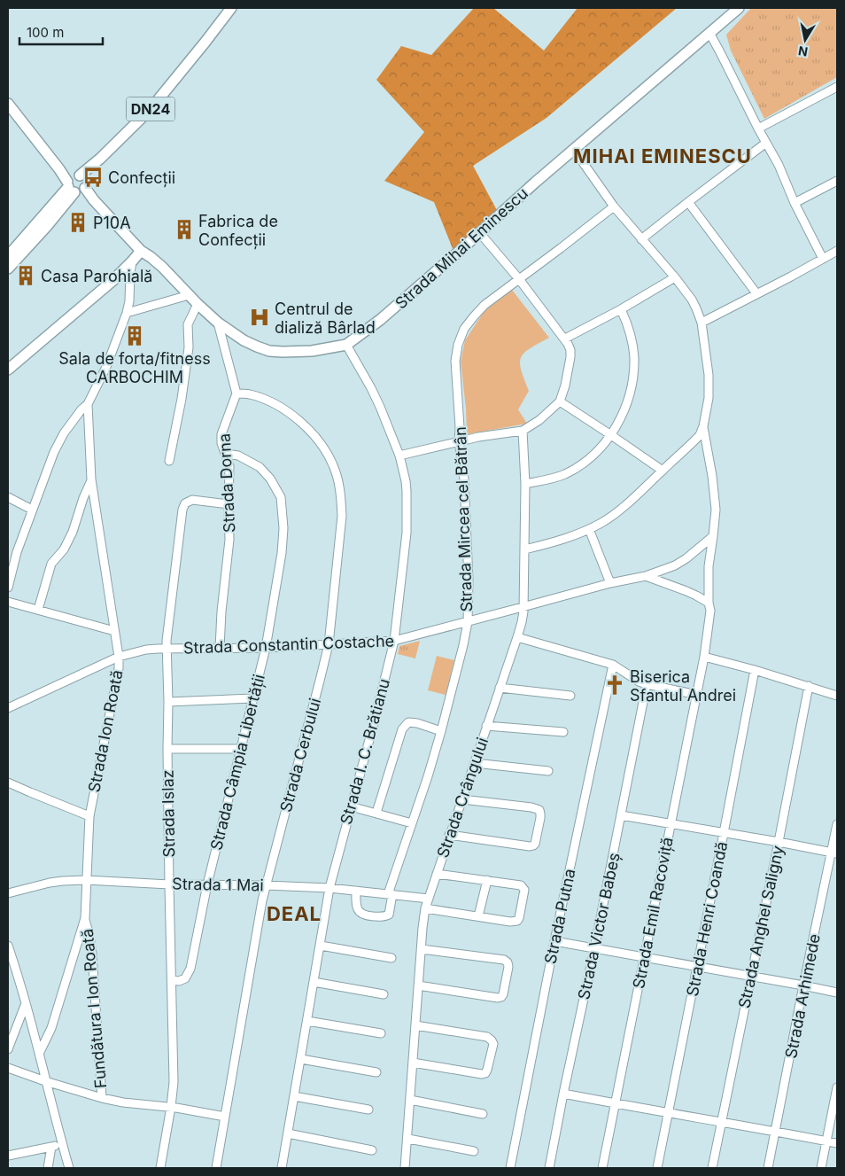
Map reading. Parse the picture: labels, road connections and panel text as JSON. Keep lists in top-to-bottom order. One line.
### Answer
{"streets":{"main road":["DN24","Strada Mihai Eminescu"],"street":["Strada Dorna","Strada Mircea cel Bătrân","Strada Constantin Costache","Strada Ion Roată","Strada I. C. Brătianu","Strada Cerbului","Strada Câmpia Libertății","Strada Crângului","Strada Islaz","Strada 1 Mai","Strada Emil Racoviță","Strada Putna","Strada Henri Coandă","Strada Victor Babeș","Strada Anghel Saligny","Strada Arhimede","Fundătura I Ion Roată"]},"crossings":[["DN24","Strada Mihai Eminescu"],["Strada Mihai Eminescu","Strada I. C. Brătianu"],["Strada Dorna","Strada Constantin Costache"],["Strada Dorna","Strada Cerbului"],["Strada Dorna","Strada Câmpia Libertății"],["Strada Dorna","Strada Islaz"],["Strada Mircea cel Bătrân","Strada Constantin Costache"],["Strada Mircea cel Bătrân","Strada 1 Mai"],["Strada Constantin Costache","Strada Ion Roată"],["Strada Constantin Costache","Strada I. C. Brătianu"],["Strada Constantin Costache","Strada Cerbului"],["Strada Constantin Costache","Strada Câmpia Libertății"],["Strada Constantin Costache","Strada Crângului"],["Strada Constantin Costache","Strada Islaz"],["Strada Ion Roată","Strada 1 Mai"],["Strada Ion Roată","Fundătura I Ion Roată"],["Strada I. C. Brătianu","Strada 1 Mai"],["Strada Cerbului","Strada 1 Mai"],["Strada Câmpia Libertății","Strada Islaz"],["Strada Câmpia Libertății","Strada 1 Mai"],["Strada Crângului","Strada 1 Mai"],["Strada Islaz","Strada 1 Mai"]],"districts":["MIHAI EMINESCU","DEAL"],"places":{"bus stop":["Confecții"],"building":["P10A","Fabrica de Confecții","Casa Parohială","Sala de forta/fitness CARBOCHIM"],"hospital":["Centrul de dializă Bârlad"],"church":["Biserica Sfantul Andrei"]},"scale_bar":"100 m","north":"bottom"}
